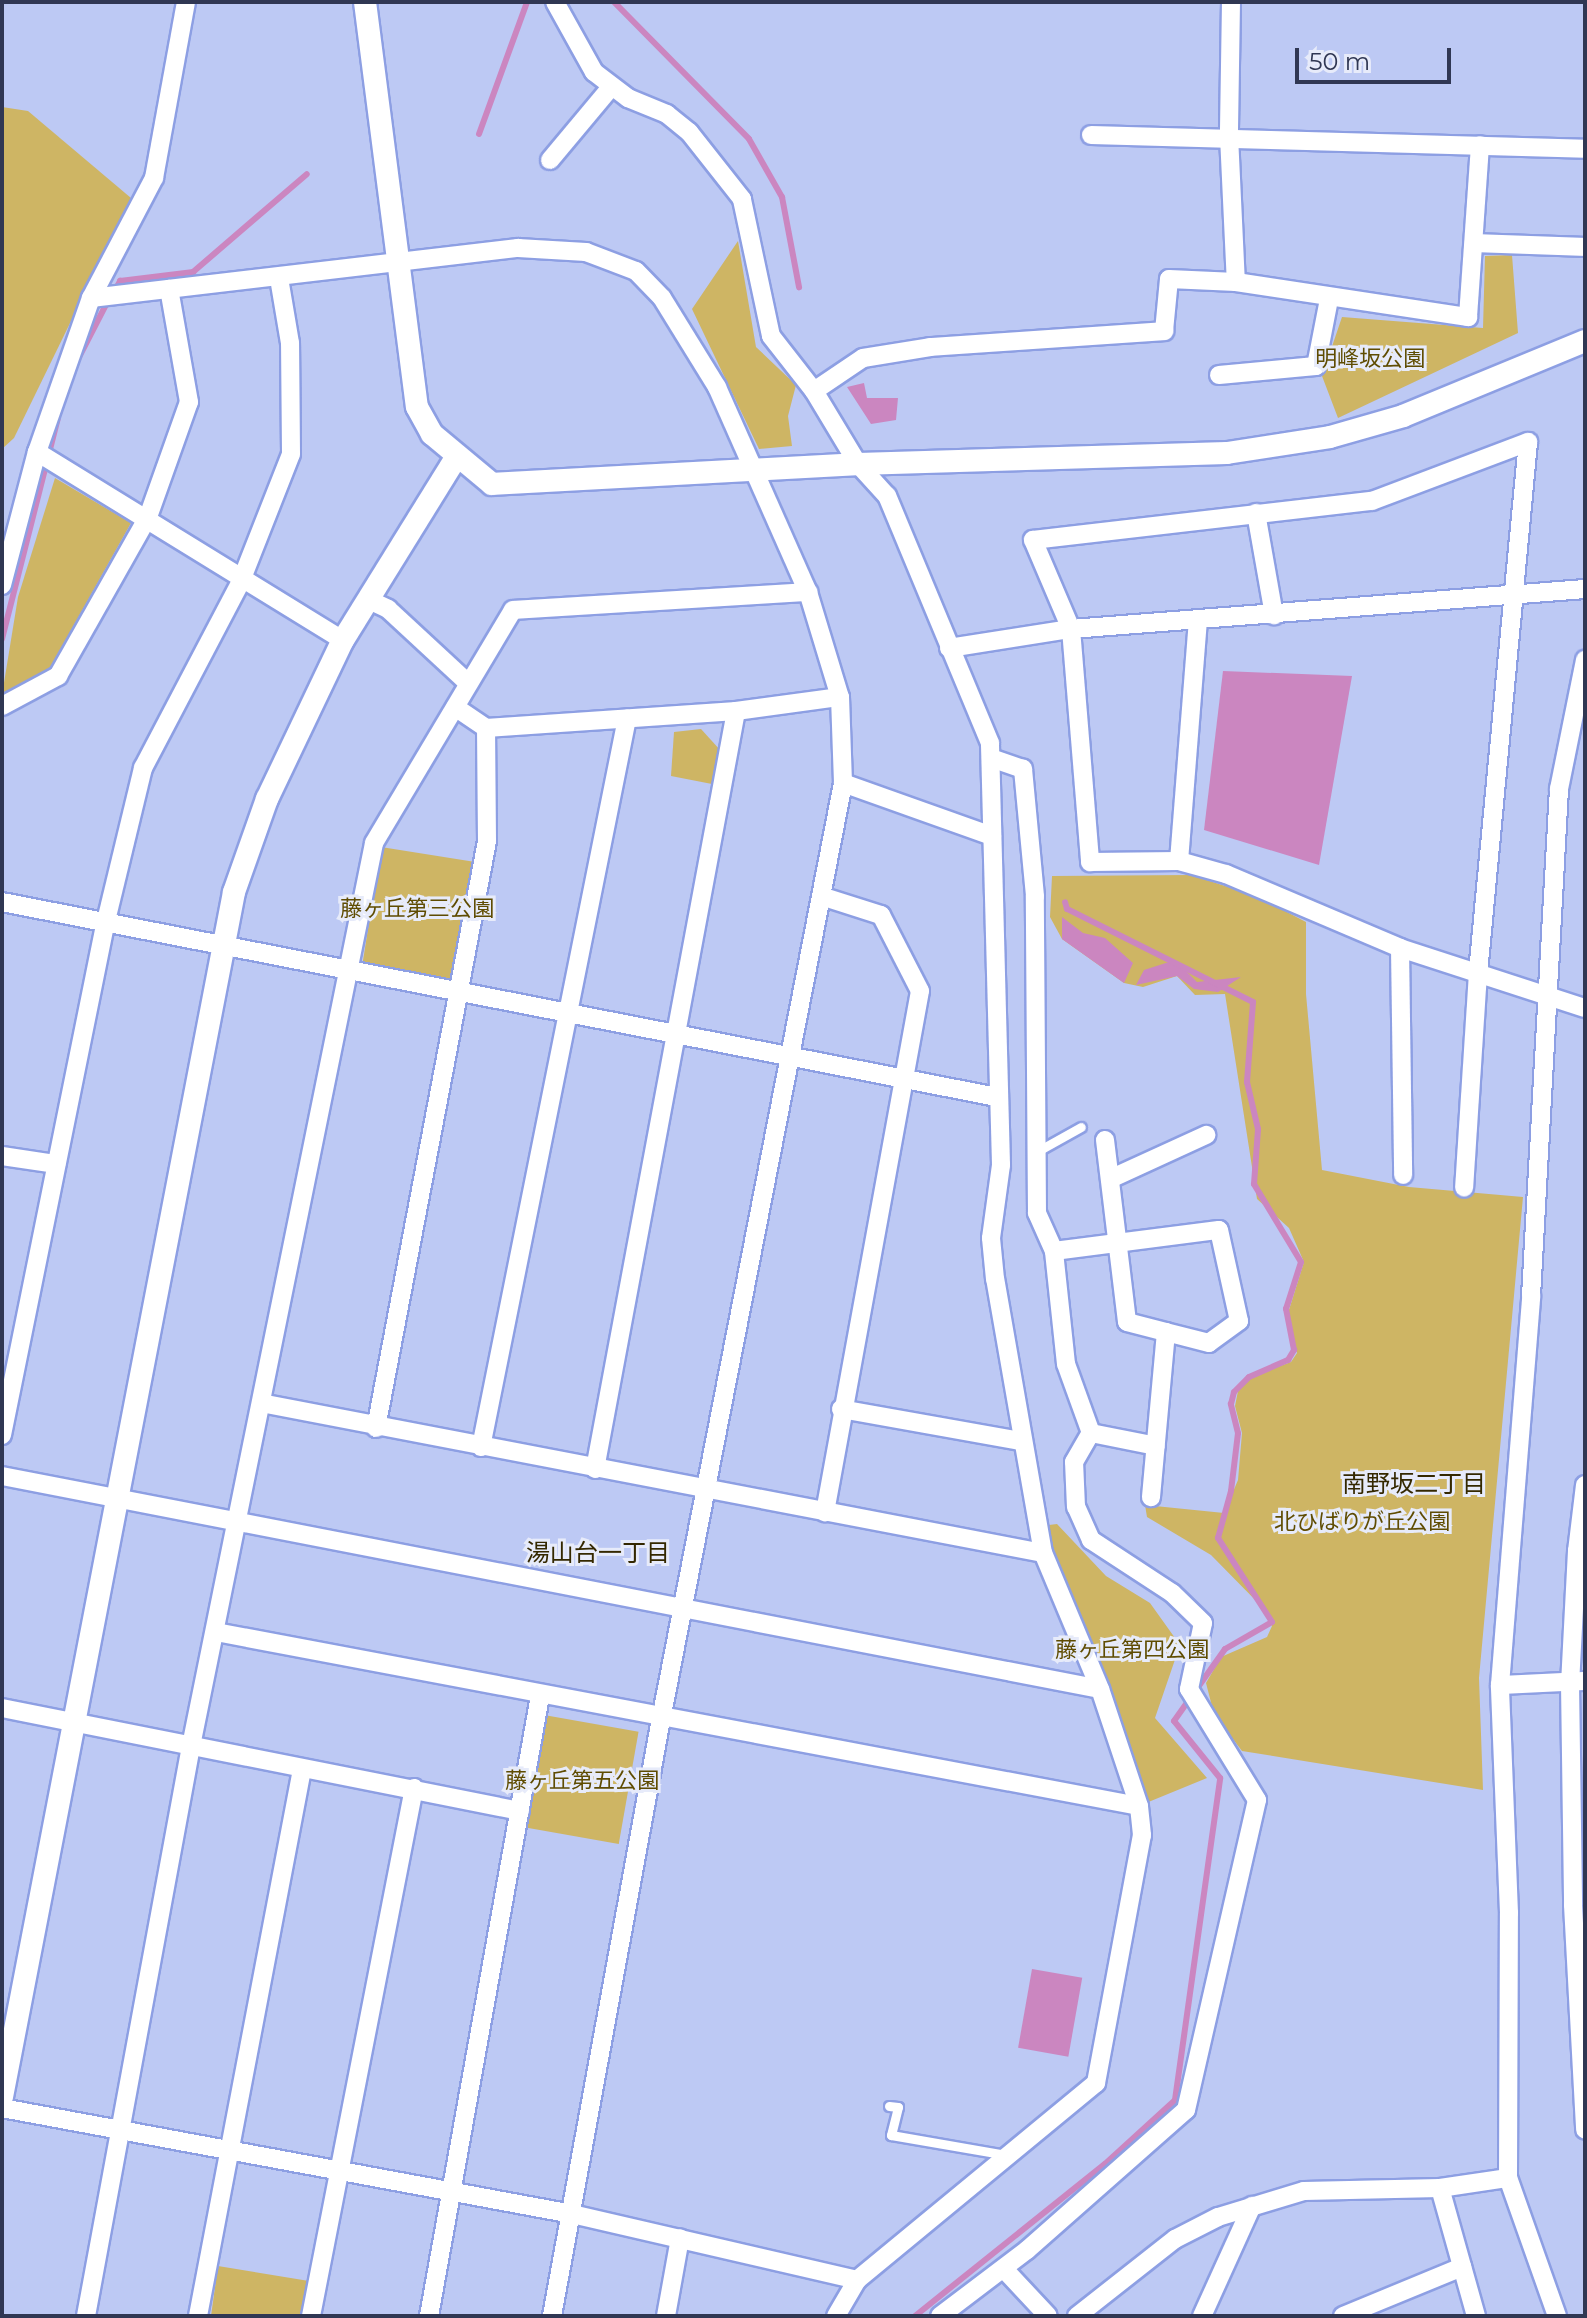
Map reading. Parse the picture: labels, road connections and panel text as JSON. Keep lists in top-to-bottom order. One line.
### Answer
{"districts":["南野坂二丁目","湯山台一丁目"],"parks":["明峰坂公園","藤ヶ丘第三公園","北ひばりが丘公園","藤ヶ丘第四公園","藤ヶ丘第五公園"],"scale_bar":"50 m"}
